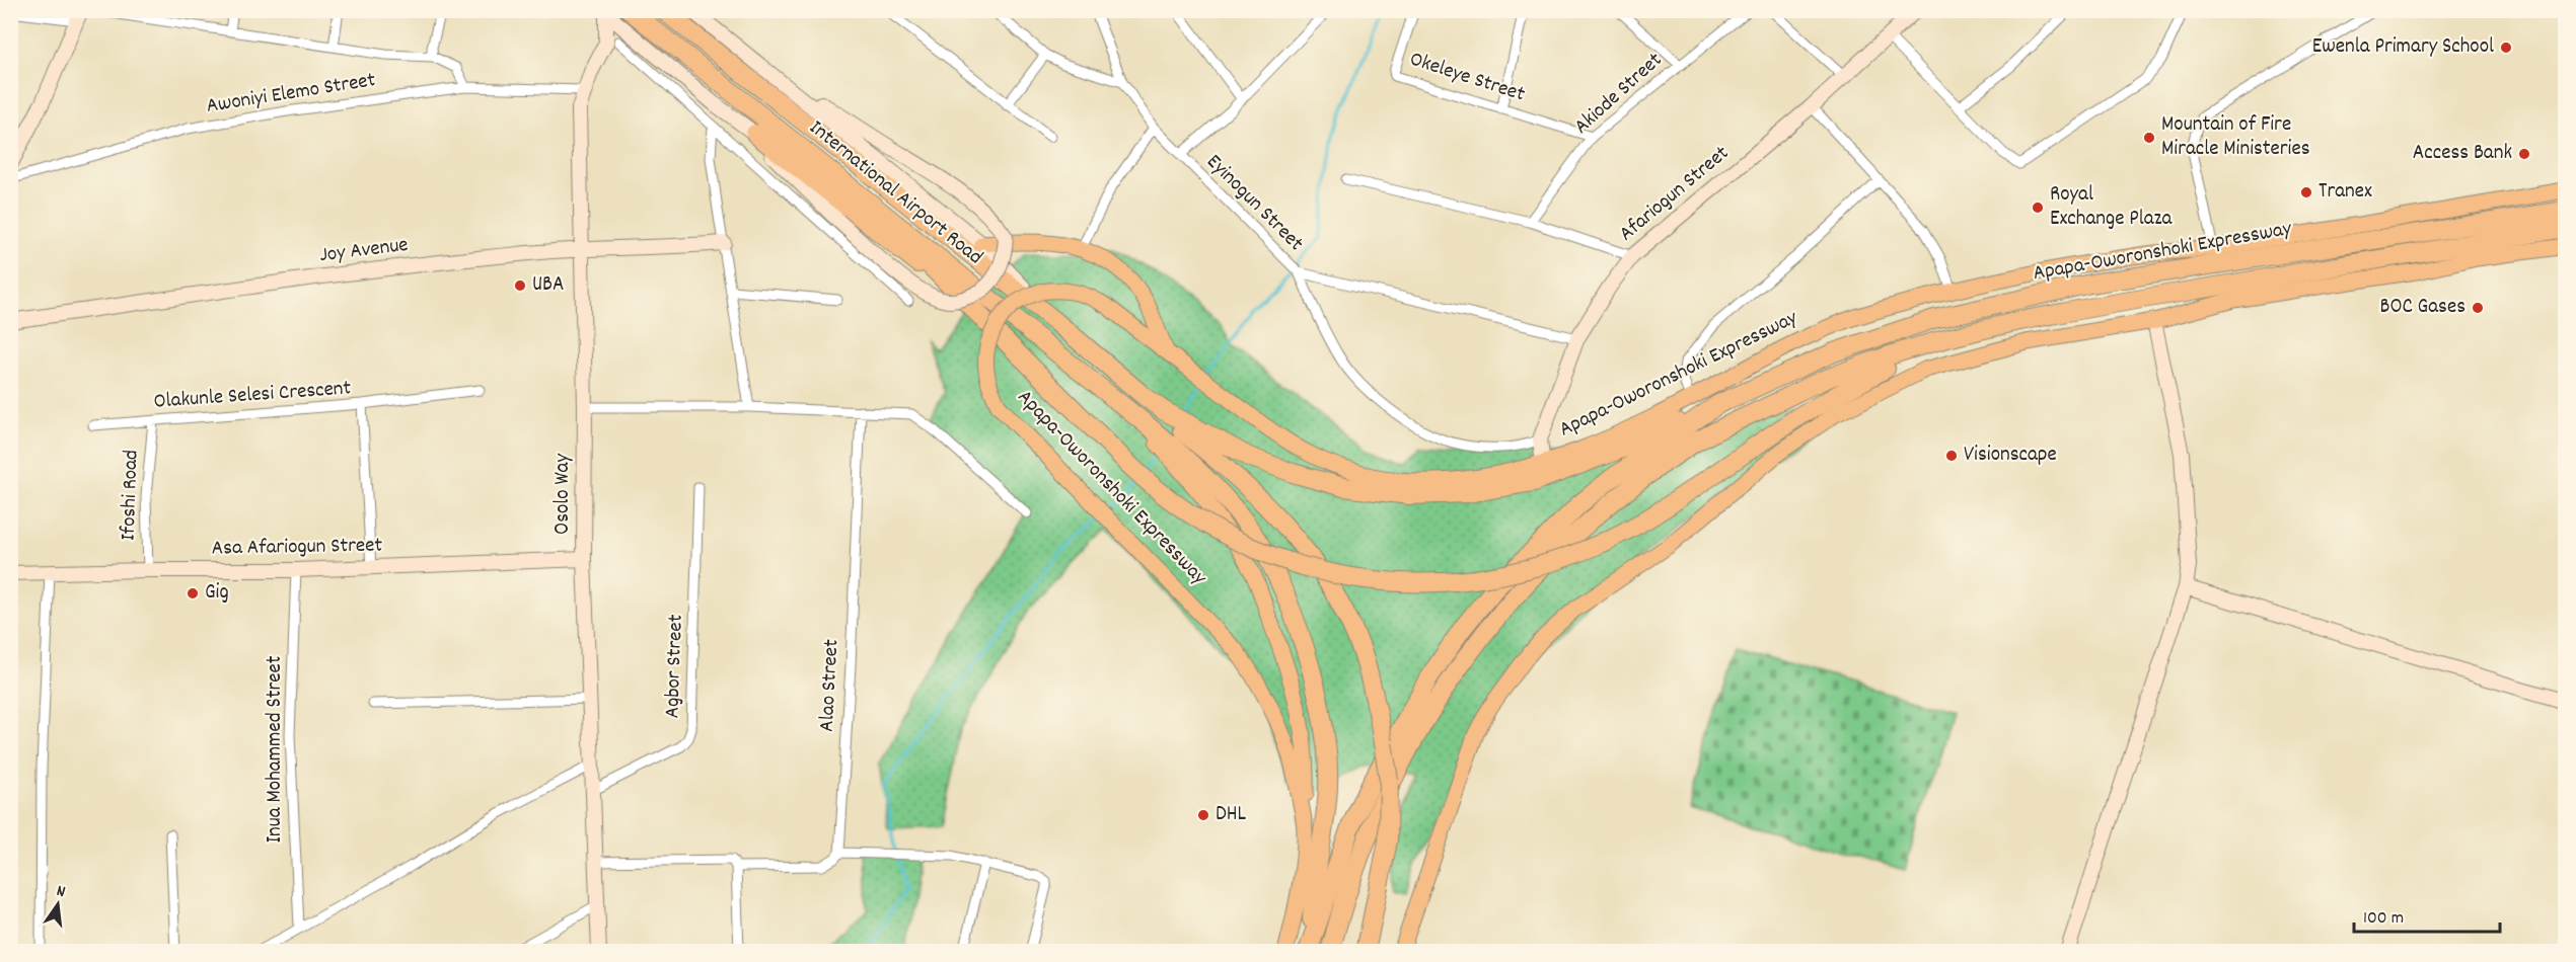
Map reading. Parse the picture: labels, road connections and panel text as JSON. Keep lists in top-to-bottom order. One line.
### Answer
{"streets":{"highway":["International Airport Road","Apapa-Oworonshoki Expressway"],"street":["Okeleye Street","Awoniyi Elemo Street","Akiode Street","Afariogun Street","Eyinogun Street","Joy Avenue","Olakunle Selesi Crescent","Osolo Way","Ifoshi Road","Asa Afariogun Street","Agbor Street","Alao Street","Inua Mohammed Street"]},"crossings":[["Okeleye Street","Akiode Street"],["Awoniyi Elemo Street","Osolo Way"],["Afariogun Street","Eyinogun Street"],["Afariogun Street","Apapa-Oworonshoki Expressway"],["Joy Avenue","Osolo Way"],["Olakunle Selesi Crescent","Ifoshi Road"],["Olakunle Selesi Crescent","Asa Afariogun Street"],["Osolo Way","Asa Afariogun Street"],["Osolo Way","Agbor Street"],["Ifoshi Road","Asa Afariogun Street"],["Asa Afariogun Street","Inua Mohammed Street"]],"places":["Ewenla Primary School","Mountain of Fire Miracle Ministeries","Access Bank","Tranex","Royal Exchange Plaza","UBA","BOC Gases","Visionscape","Gig","DHL"],"scale_bar":"100 m","north":"top"}
